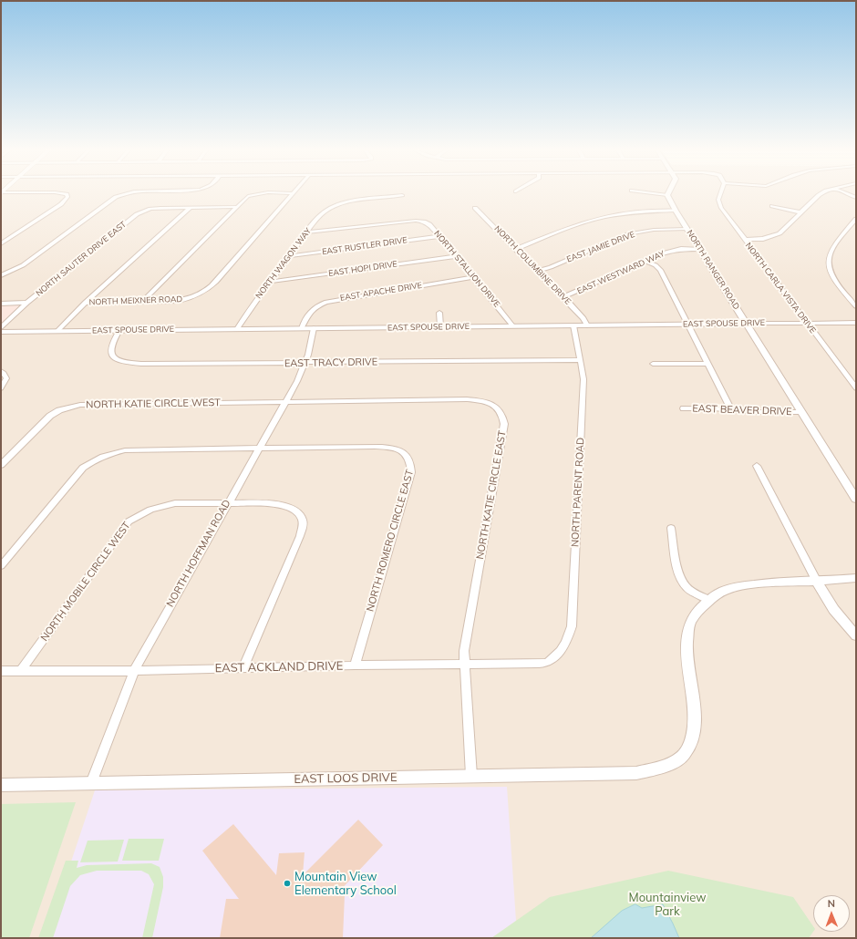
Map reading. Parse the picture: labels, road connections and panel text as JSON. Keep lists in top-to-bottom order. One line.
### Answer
{"streets":{"street":["EAST RUSTLER DRIVE","EAST JAMIE DRIVE","NORTH SAUTER DRIVE EAST","NORTH WAGON WAY","NORTH COLUMBINE DRIVE","EAST HOPI DRIVE","NORTH STALLION DRIVE","NORTH RANGER ROAD","EAST WESTWARD WAY","NORTH CARLA VISTA DRIVE","EAST APACHE DRIVE","NORTH MEIXNER ROAD","EAST SPOUSE DRIVE","EAST TRACY DRIVE","NORTH KATIE CIRCLE WEST","EAST BEAVER DRIVE","NORTH PARENT ROAD","NORTH KATIE CIRCLE EAST","NORTH ROMERO CIRCLE EAST","NORTH HOFFMAN ROAD","NORTH MOBILE CIRCLE WEST","EAST ACKLAND DRIVE","EAST LOOS DRIVE"]},"crossings":[["EAST RUSTLER DRIVE","NORTH WAGON WAY"],["EAST RUSTLER DRIVE","NORTH STALLION DRIVE"],["EAST JAMIE DRIVE","NORTH COLUMBINE DRIVE"],["EAST JAMIE DRIVE","NORTH RANGER ROAD"],["NORTH WAGON WAY","EAST HOPI DRIVE"],["NORTH WAGON WAY","NORTH STALLION DRIVE"],["NORTH WAGON WAY","EAST SPOUSE DRIVE"],["NORTH COLUMBINE DRIVE","EAST WESTWARD WAY"],["NORTH COLUMBINE DRIVE","EAST SPOUSE DRIVE"],["EAST HOPI DRIVE","NORTH STALLION DRIVE"],["NORTH STALLION DRIVE","EAST APACHE DRIVE"],["NORTH STALLION DRIVE","EAST SPOUSE DRIVE"],["NORTH RANGER ROAD","EAST WESTWARD WAY"],["NORTH RANGER ROAD","EAST SPOUSE DRIVE"],["NORTH RANGER ROAD","EAST BEAVER DRIVE"],["NORTH CARLA VISTA DRIVE","EAST SPOUSE DRIVE"],["EAST APACHE DRIVE","EAST SPOUSE DRIVE"],["EAST SPOUSE DRIVE","EAST TRACY DRIVE"],["EAST SPOUSE DRIVE","NORTH PARENT ROAD"],["EAST SPOUSE DRIVE","NORTH HOFFMAN ROAD"],["EAST TRACY DRIVE","NORTH PARENT ROAD"],["EAST TRACY DRIVE","NORTH HOFFMAN ROAD"],["NORTH KATIE CIRCLE WEST","NORTH KATIE CIRCLE EAST"],["NORTH KATIE CIRCLE WEST","NORTH HOFFMAN ROAD"],["NORTH PARENT ROAD","EAST ACKLAND DRIVE"],["NORTH KATIE CIRCLE EAST","NORTH HOFFMAN ROAD"],["NORTH KATIE CIRCLE EAST","EAST ACKLAND DRIVE"],["NORTH KATIE CIRCLE EAST","EAST LOOS DRIVE"],["NORTH ROMERO CIRCLE EAST","NORTH HOFFMAN ROAD"],["NORTH ROMERO CIRCLE EAST","EAST ACKLAND DRIVE"],["NORTH HOFFMAN ROAD","NORTH MOBILE CIRCLE WEST"],["NORTH HOFFMAN ROAD","EAST ACKLAND DRIVE"],["NORTH HOFFMAN ROAD","EAST LOOS DRIVE"],["NORTH MOBILE CIRCLE WEST","EAST ACKLAND DRIVE"]],"parks":["Mountainview Park"],"places":["Mountain View Elementary School"],"north":"top"}
